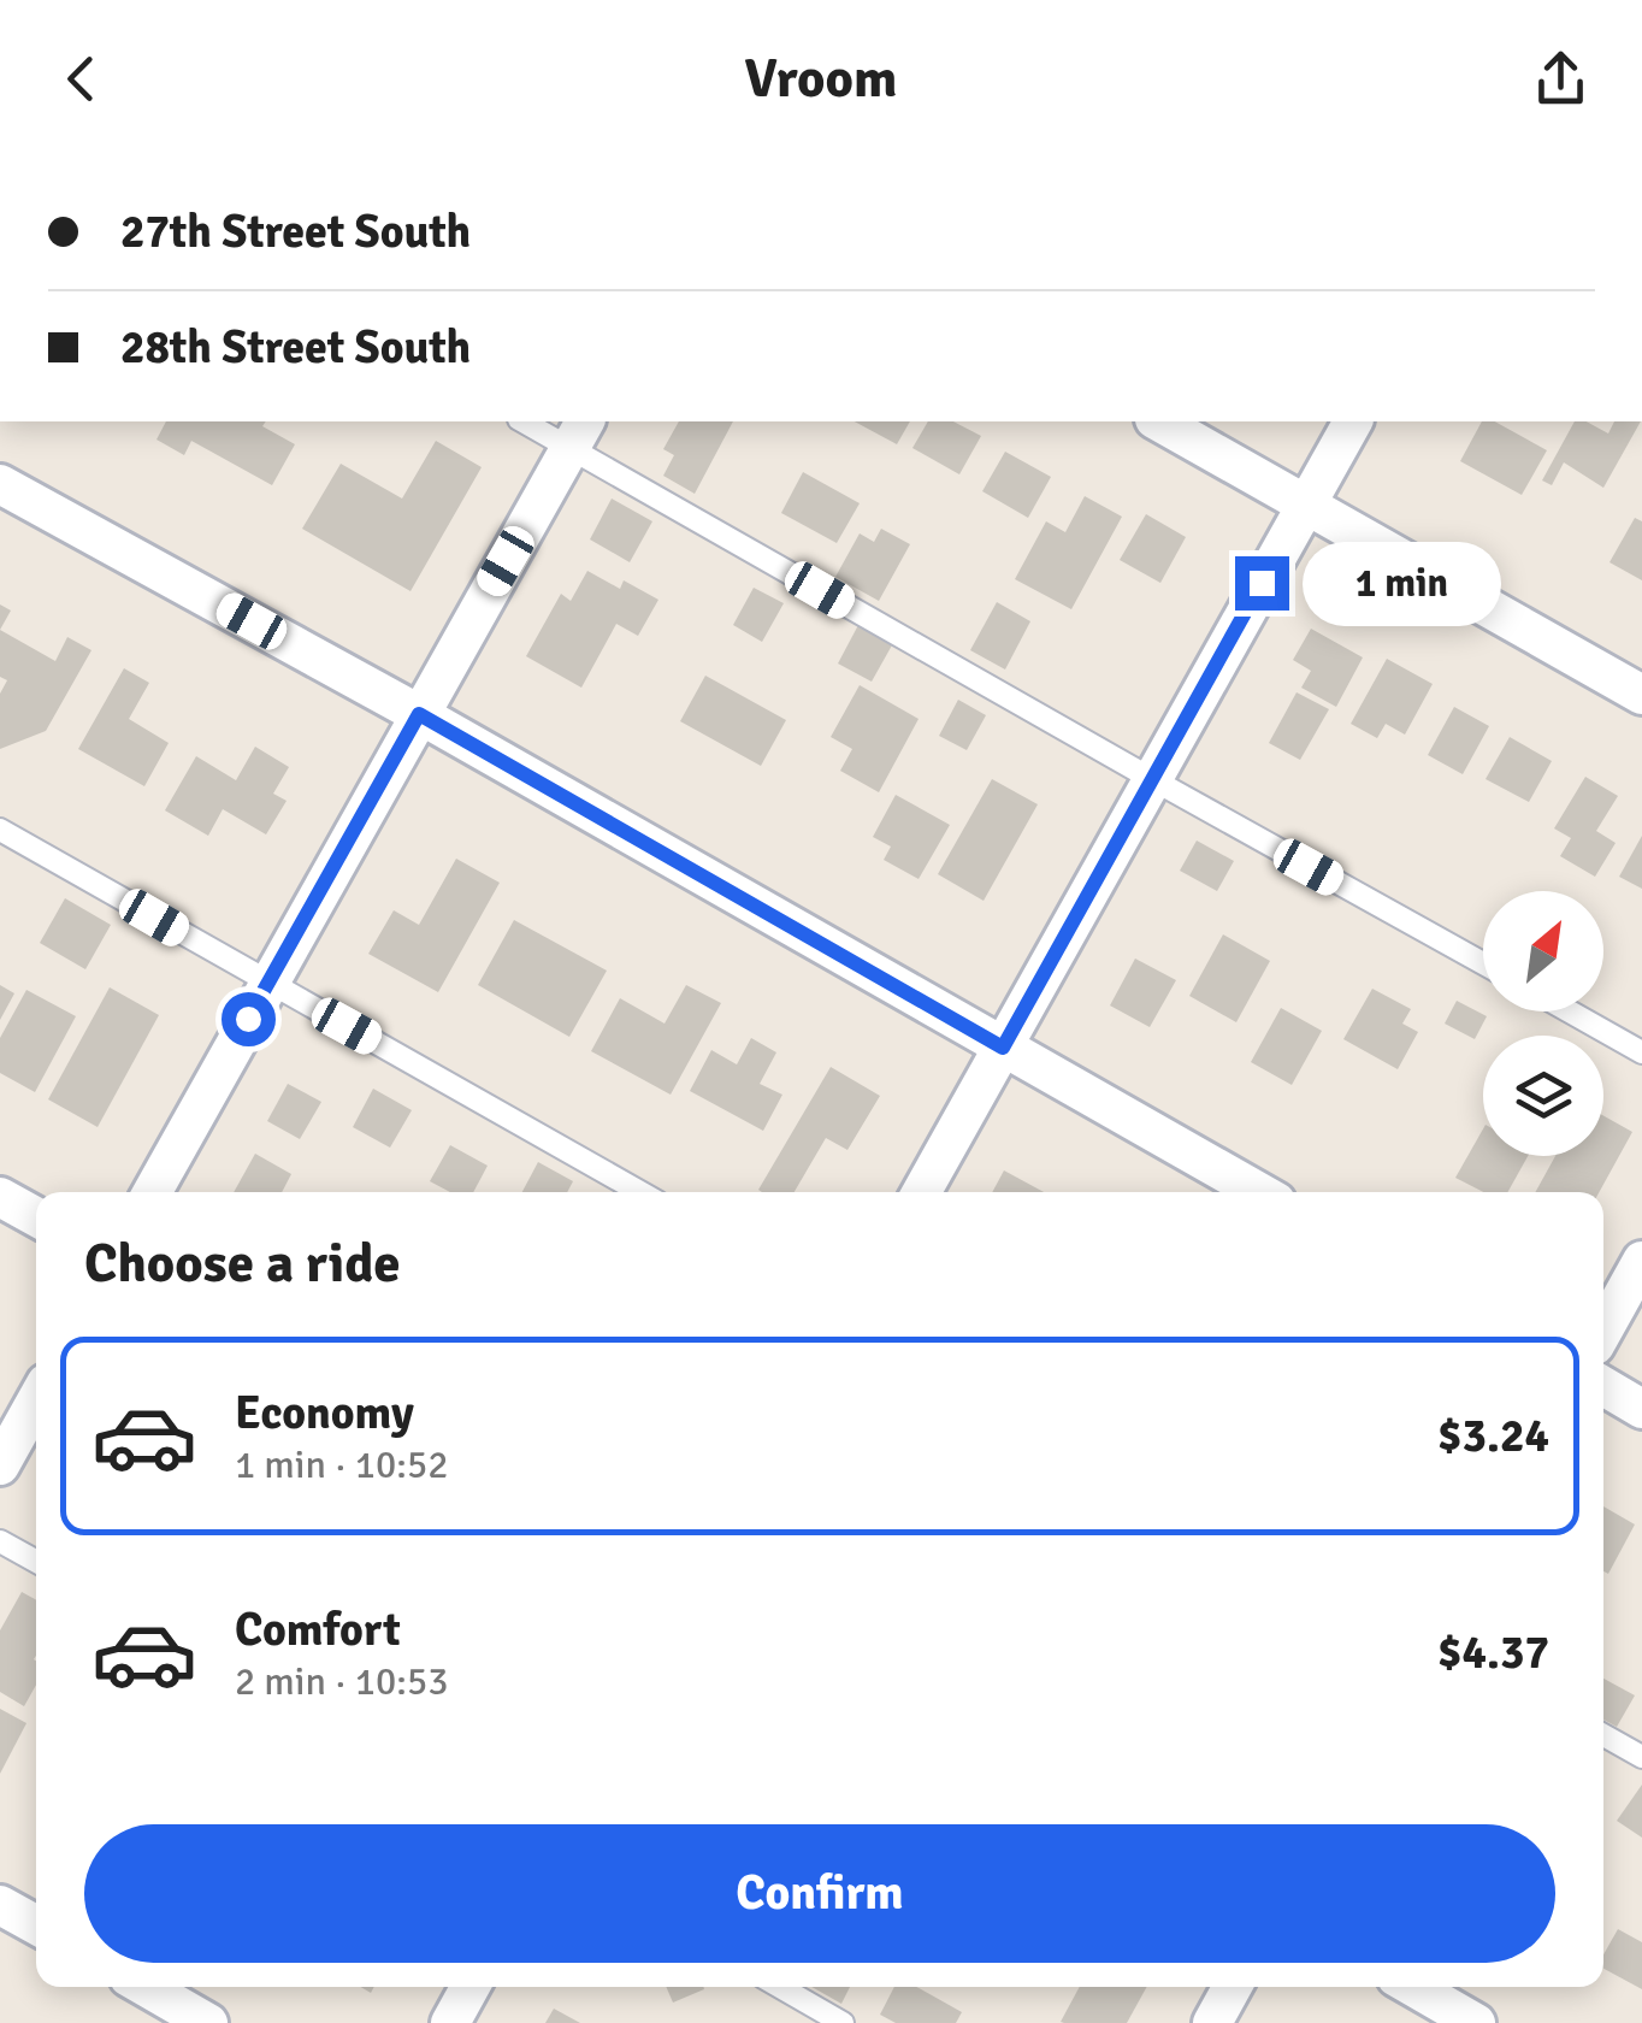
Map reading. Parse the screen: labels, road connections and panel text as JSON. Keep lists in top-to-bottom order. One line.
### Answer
{"north":"top right","page":{"header":"Vroom","banner":["27th Street South","28th Street South"],"bubble":"1 min","heading":"Choose a ride","list":[{"name":"Economy","note":"1 min · 10:52","value":"$3.24"},{"name":"Comfort","note":"2 min · 10:53","value":"$4.37"}],"buttons":"Confirm"}}
